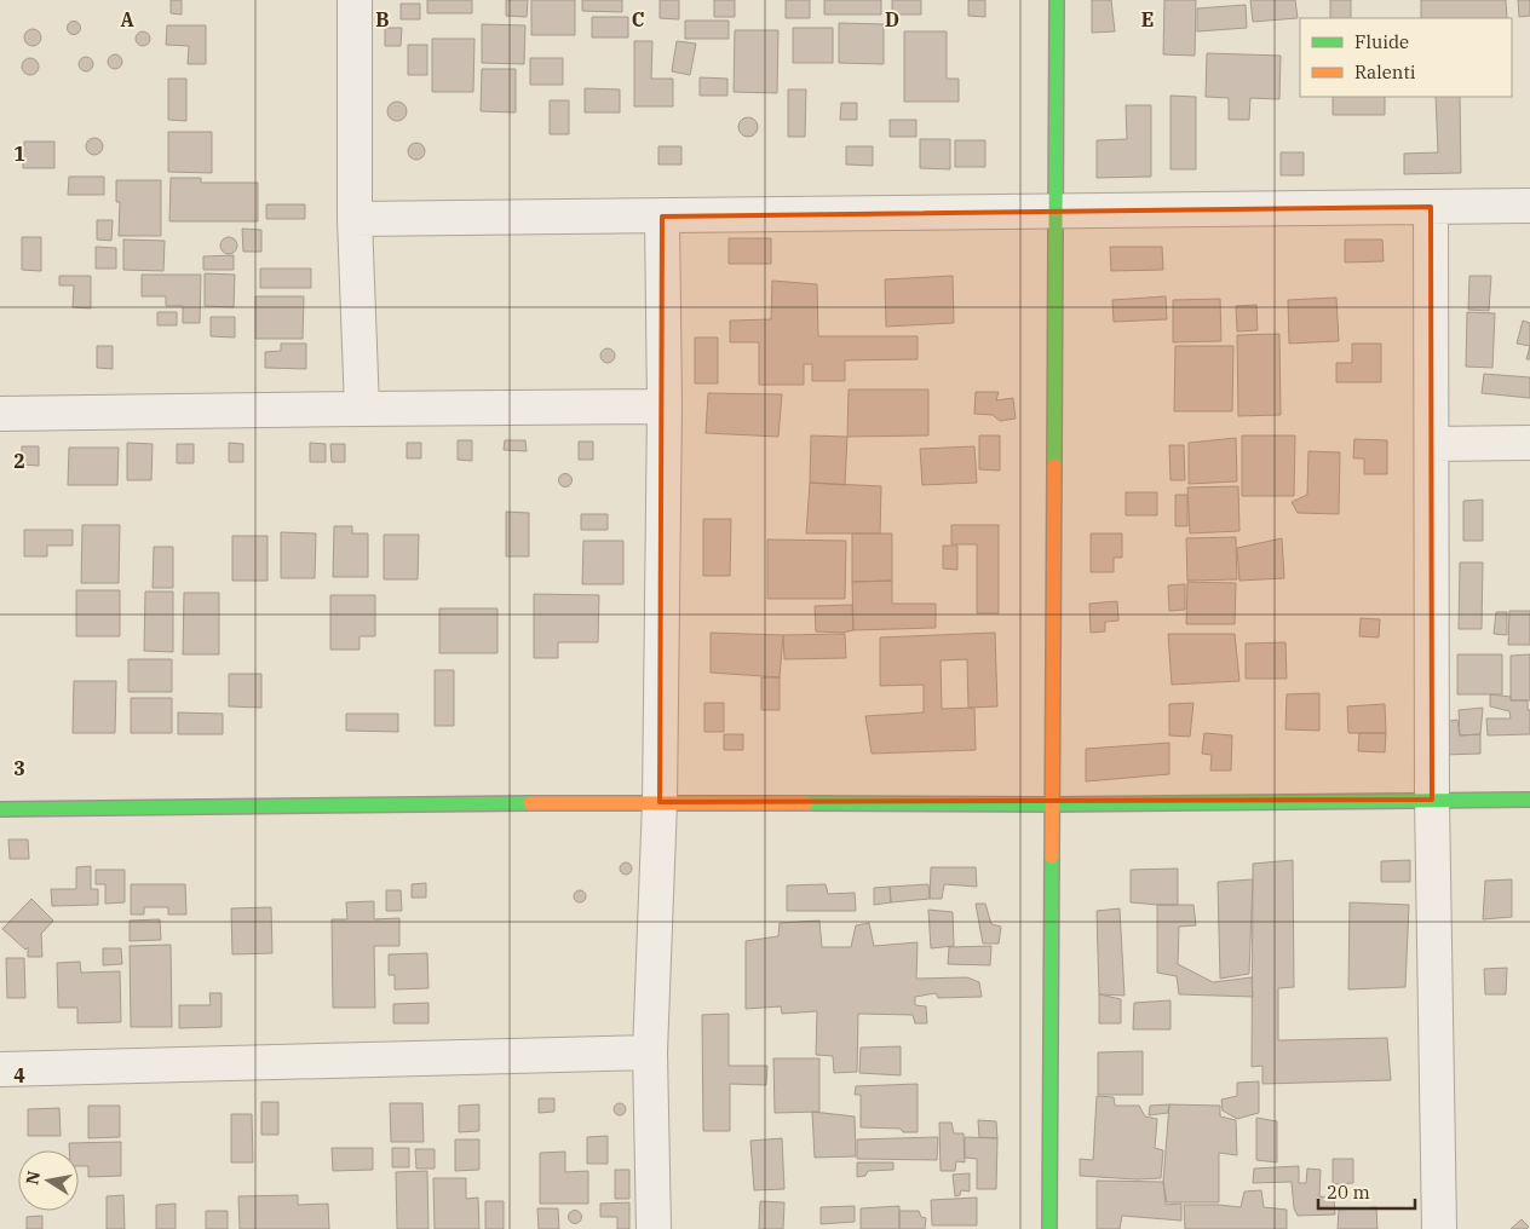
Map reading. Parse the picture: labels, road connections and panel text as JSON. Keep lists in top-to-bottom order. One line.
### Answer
{"legend":["Fluide","Ralenti"],"scale_bar":"20 m","north":"left","grid":{"columns":["A","B","C","D","E"],"rows":["1","2","3","4"]}}
